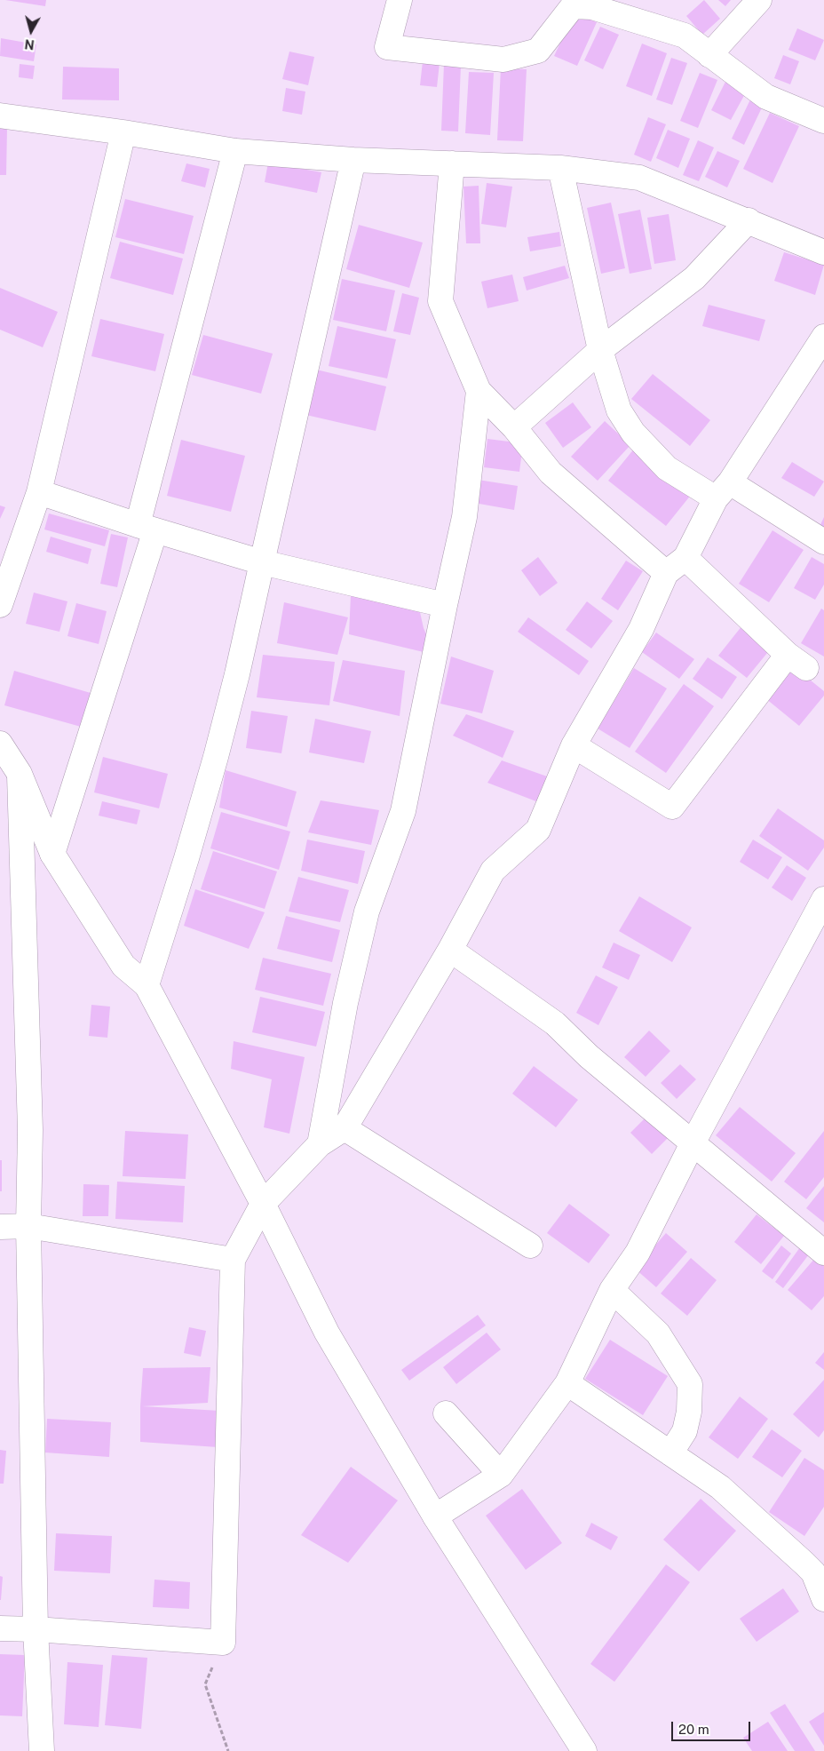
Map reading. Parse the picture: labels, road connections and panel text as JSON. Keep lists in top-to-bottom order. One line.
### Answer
{"scale_bar":"20 m","north":"bottom"}
